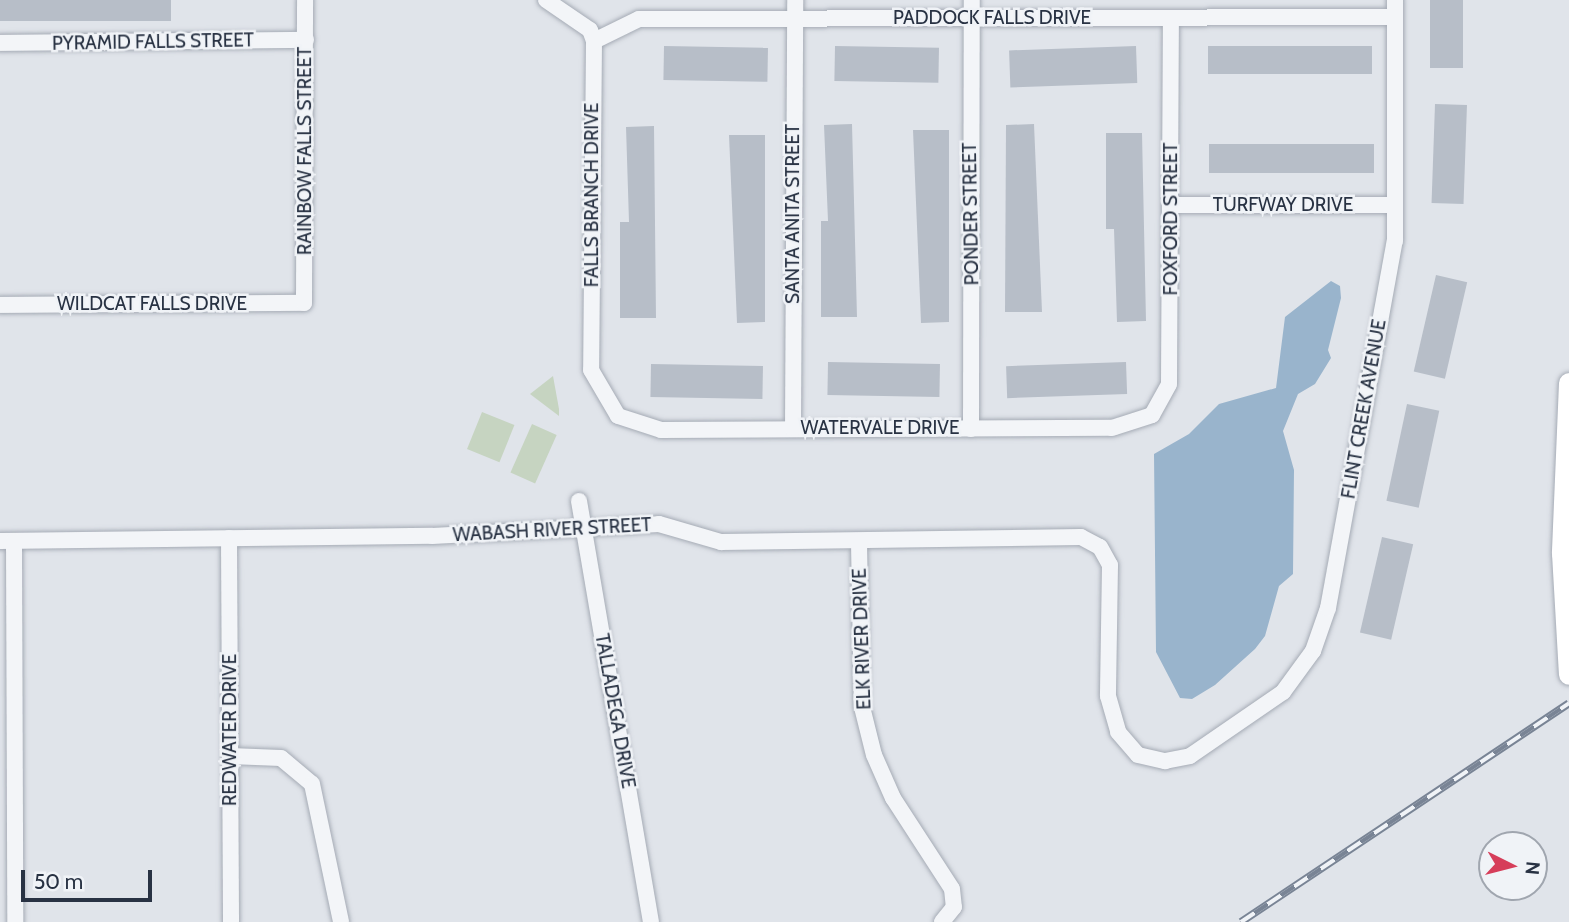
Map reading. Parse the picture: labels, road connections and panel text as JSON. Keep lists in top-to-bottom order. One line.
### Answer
{"streets":{"street":["PADDOCK FALLS DRIVE","PYRAMID FALLS STREET","RAINBOW FALLS STREET","FALLS BRANCH DRIVE","TURFWAY DRIVE","SANTA ANITA STREET","PONDER STREET","FOXFORD STREET","WILDCAT FALLS DRIVE","FLINT CREEK AVENUE","WATERVALE DRIVE","WABASH RIVER STREET","ELK RIVER DRIVE","TALLADEGA DRIVE","REDWATER DRIVE"]},"crossings":[["PADDOCK FALLS DRIVE","FALLS BRANCH DRIVE"],["PADDOCK FALLS DRIVE","SANTA ANITA STREET"],["PADDOCK FALLS DRIVE","PONDER STREET"],["PADDOCK FALLS DRIVE","FOXFORD STREET"],["PADDOCK FALLS DRIVE","FLINT CREEK AVENUE"],["PYRAMID FALLS STREET","RAINBOW FALLS STREET"],["RAINBOW FALLS STREET","WILDCAT FALLS DRIVE"],["FALLS BRANCH DRIVE","WATERVALE DRIVE"],["TURFWAY DRIVE","FOXFORD STREET"],["TURFWAY DRIVE","FLINT CREEK AVENUE"],["SANTA ANITA STREET","WATERVALE DRIVE"],["PONDER STREET","WATERVALE DRIVE"],["FOXFORD STREET","WATERVALE DRIVE"],["FLINT CREEK AVENUE","WABASH RIVER STREET"],["WABASH RIVER STREET","ELK RIVER DRIVE"],["WABASH RIVER STREET","TALLADEGA DRIVE"],["WABASH RIVER STREET","REDWATER DRIVE"]],"scale_bar":"50 m","north":"right"}
